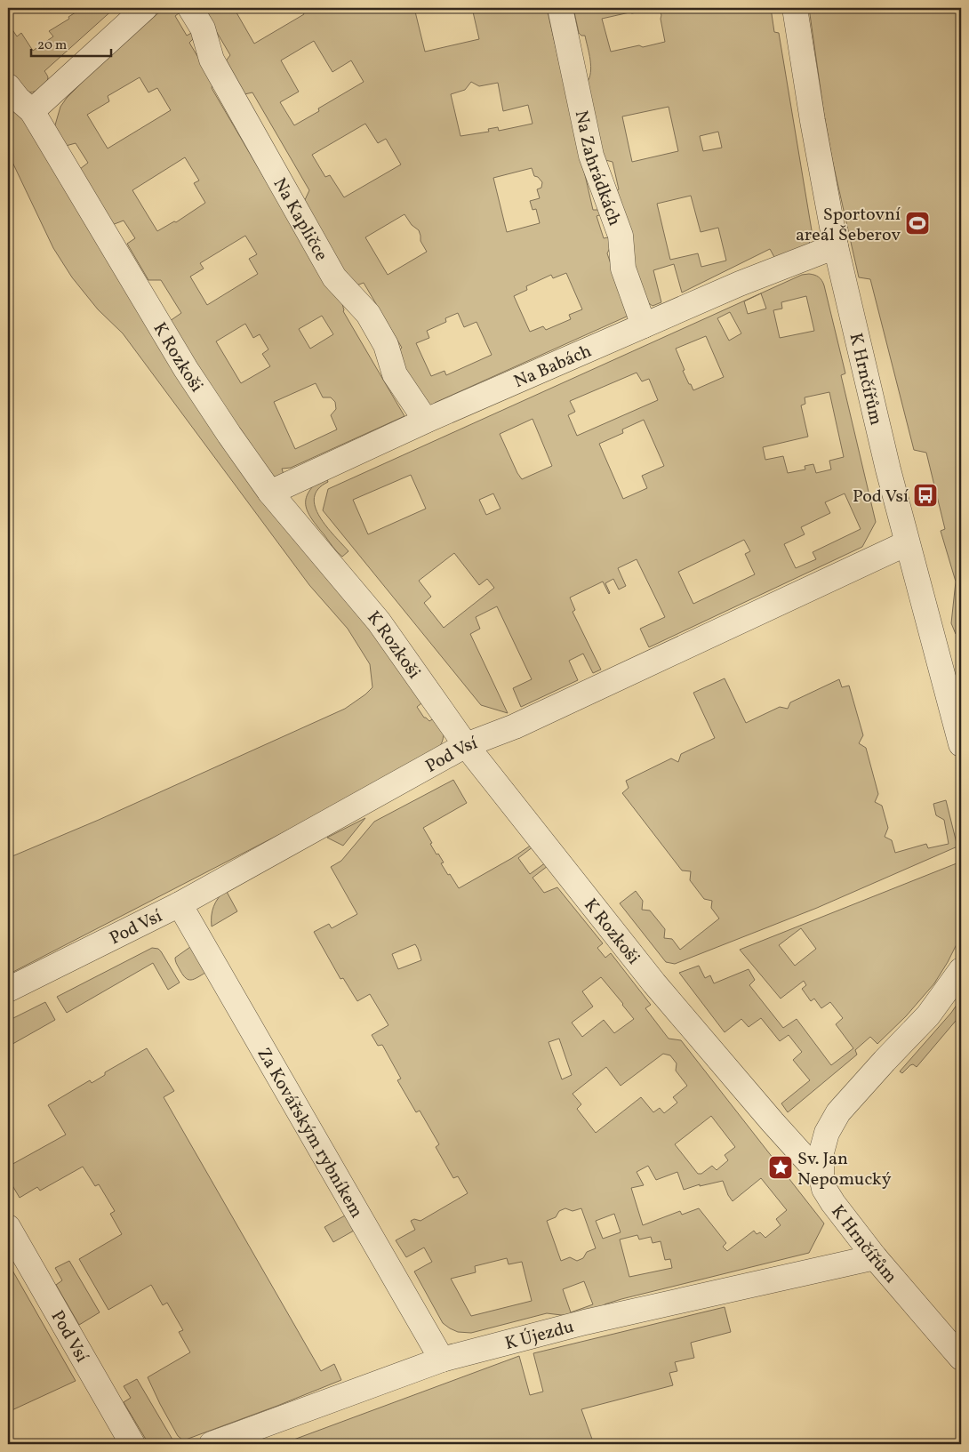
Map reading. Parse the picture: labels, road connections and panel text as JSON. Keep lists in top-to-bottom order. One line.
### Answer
{"streets":{"street":["Na Zahrádkách","Na Kapličce","K Rozkoši","Na Babách","K Hrnčířům","Pod Vsí","Za Kovářským rybníkem","K Újezdu"]},"crossings":[["Na Zahrádkách","Na Babách"],["Na Kapličce","Na Babách"],["K Rozkoši","Na Babách"],["K Rozkoši","K Hrnčířům"],["K Rozkoši","Pod Vsí"],["Na Babách","K Hrnčířům"],["K Hrnčířům","Pod Vsí"],["K Hrnčířům","K Újezdu"],["Pod Vsí","Za Kovářským rybníkem"],["Za Kovářským rybníkem","K Újezdu"]],"places":{"sports":["Sportovní areál Šeberov"],"bus stop":["Pod Vsí"],"place":["Sv. Jan Nepomucký"]},"scale_bar":"20 m"}
